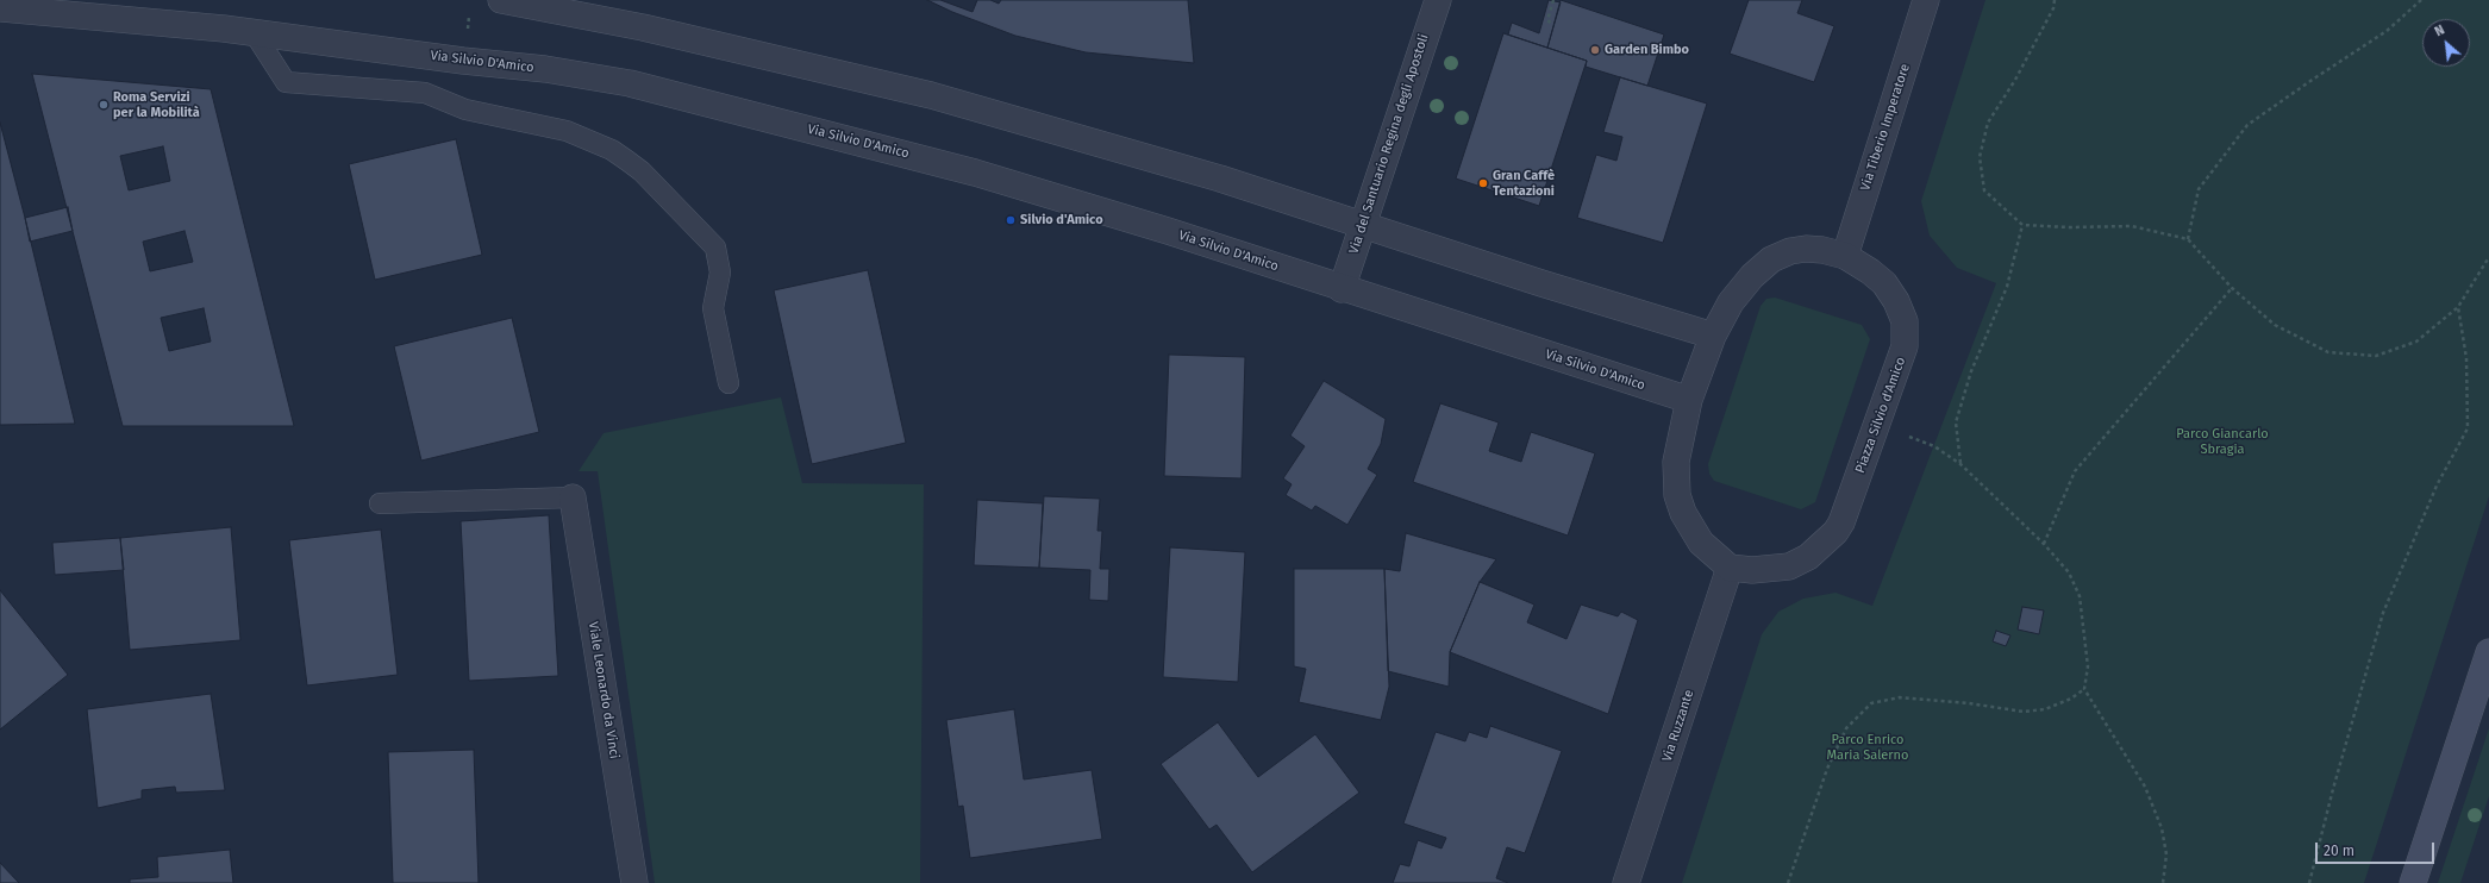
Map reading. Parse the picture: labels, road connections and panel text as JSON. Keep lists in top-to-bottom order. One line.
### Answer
{"streets":{"street":["Via Silvio D'Amico","Via Tiberio Imperatore","Via del Santuario Regina degli Apostoli","Piazza Silvio d'Amico","Viale Leonardo da Vinci","Via Ruzzante"]},"crossings":[["Via Silvio D'Amico","Via del Santuario Regina degli Apostoli"],["Via Silvio D'Amico","Piazza Silvio d'Amico"],["Via Tiberio Imperatore","Piazza Silvio d'Amico"],["Piazza Silvio d'Amico","Via Ruzzante"]],"parks":["Parco Giancarlo Sbragia","Parco Enrico Maria Salerno"],"places":["Garden Bimbo","Roma Servizi per la Mobilità","Gran Caffè Tentazioni","Silvio d'Amico"],"scale_bar":"20 m","north":"top left"}
